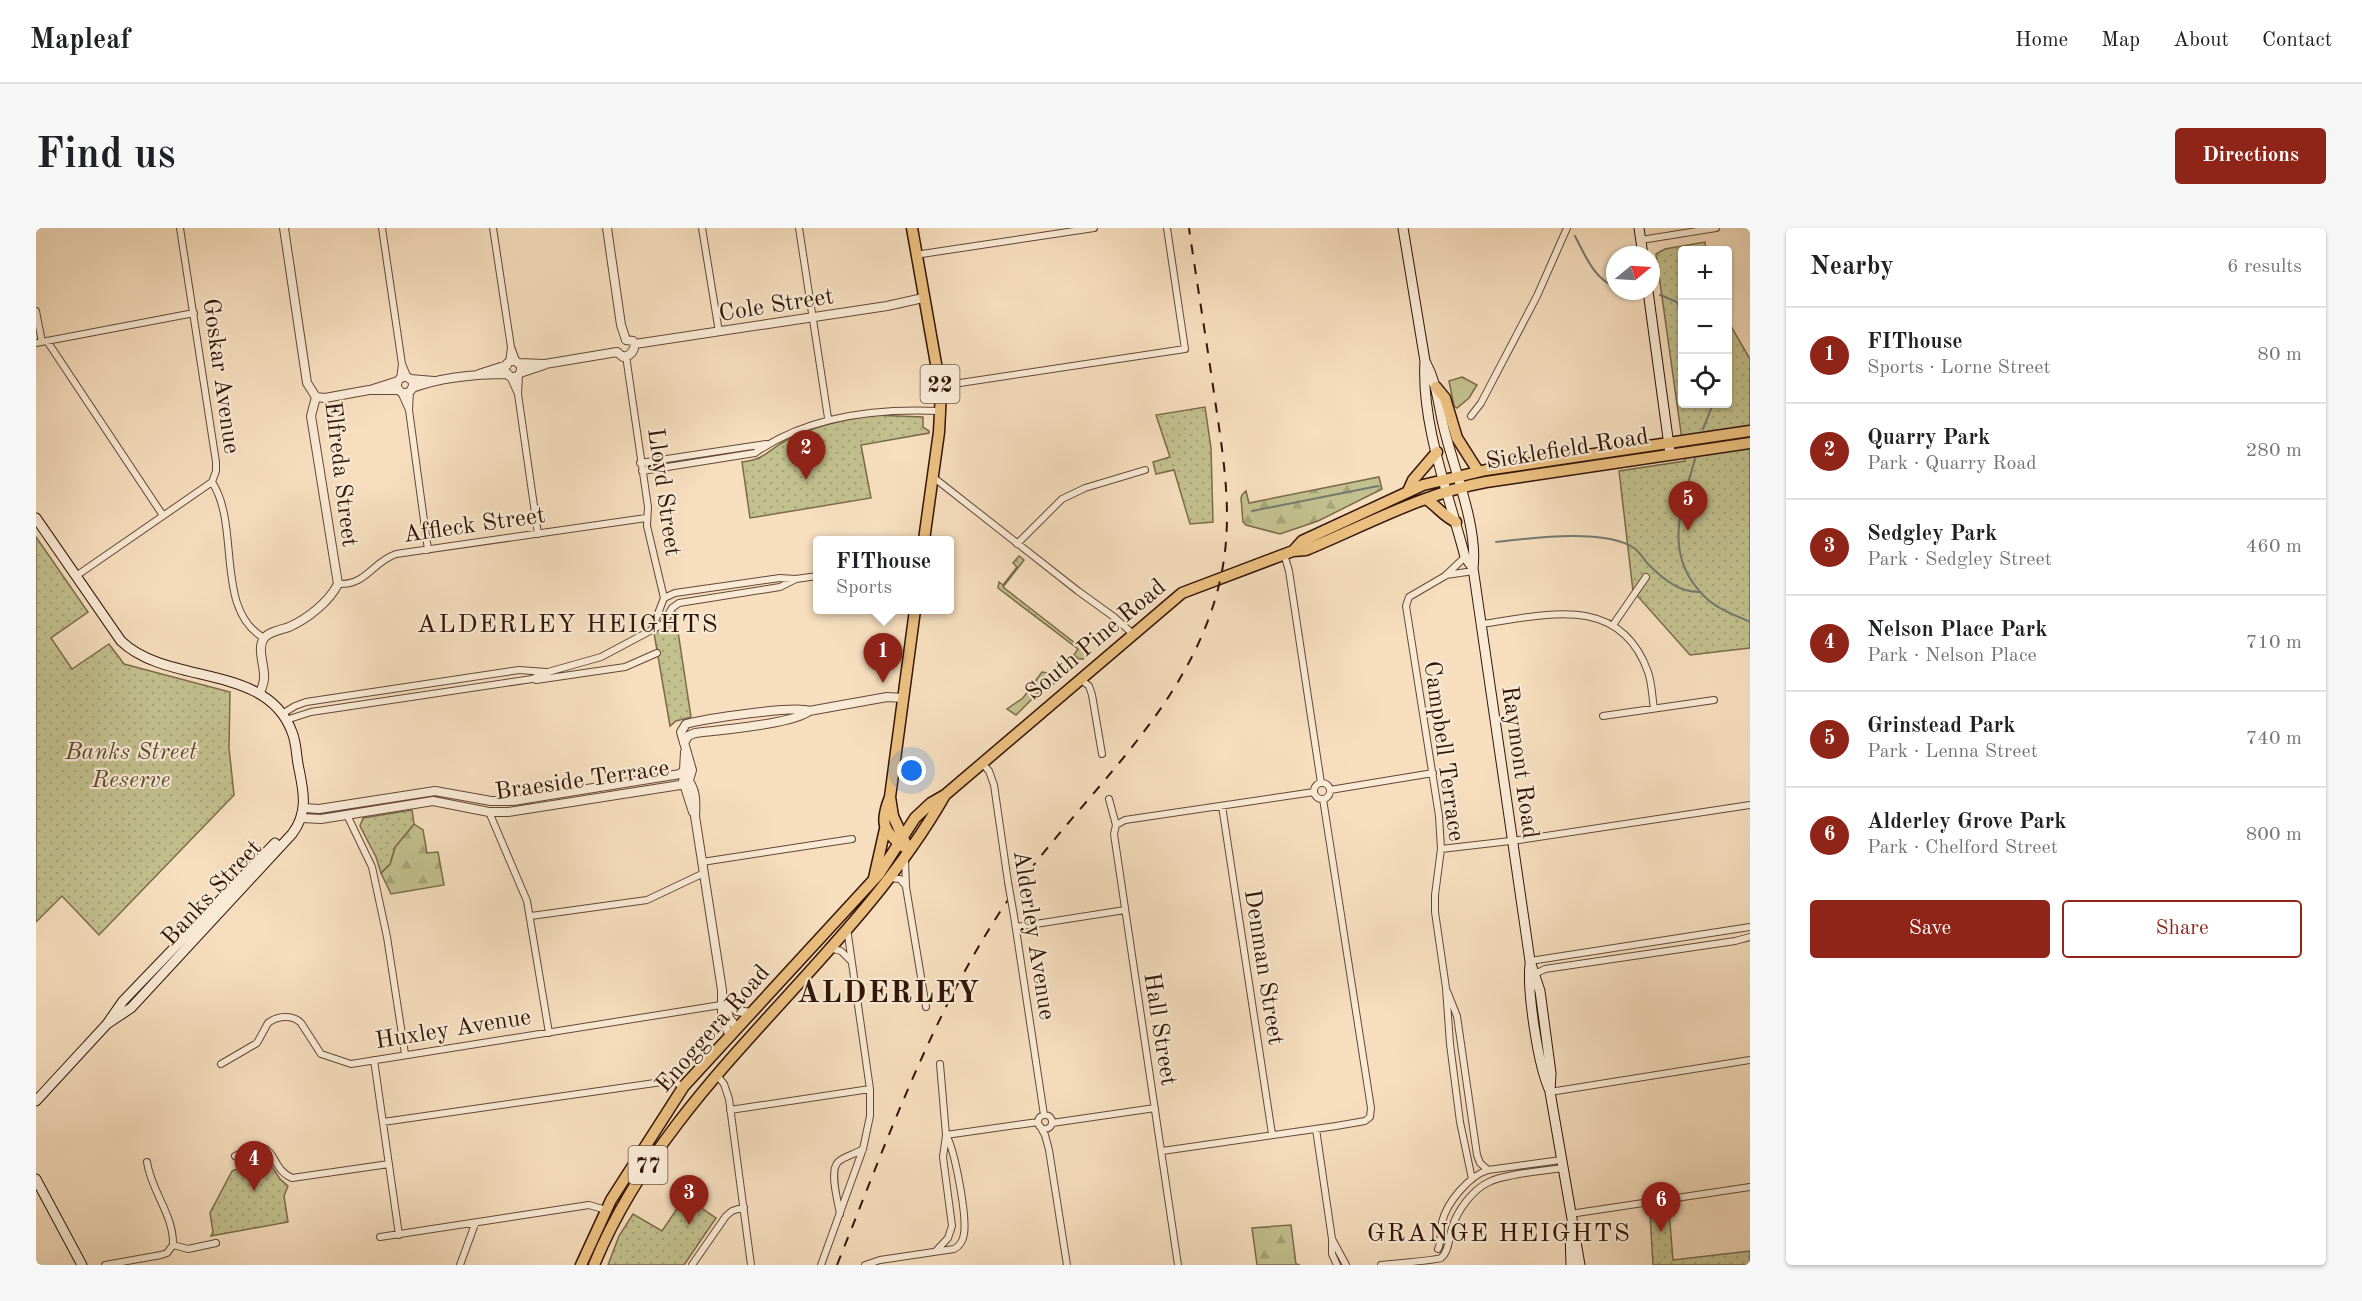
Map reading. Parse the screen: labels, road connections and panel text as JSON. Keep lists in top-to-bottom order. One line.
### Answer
{"streets":{"main road":["22","Sicklefield Road","South Pine Road","Raymont Road","Banks Street","Enoggera Road","77"],"street":["Cole Street","Goskar Avenue","Elfreda Street","Lloyd Street","Affleck Street","Campbell Terrace","Braeside Terrace","Alderley Avenue","Denman Street","Huxley Avenue","Hall Street"]},"crossings":[["Cole Street","22"],["Cole Street","Lloyd Street"],["Sicklefield Road","South Pine Road"],["Sicklefield Road","Raymont Road"],["Elfreda Street","Affleck Street"],["Lloyd Street","Affleck Street"],["South Pine Road","Raymont Road"],["South Pine Road","Alderley Avenue"],["South Pine Road","Enoggera Road"],["Campbell Terrace","Raymont Road"],["Braeside Terrace","Banks Street"]],"districts":["ALDERLEY HEIGHTS","ALDERLEY","GRANGE HEIGHTS"],"parks":["Banks Street Reserve"],"north":"right","page":{"header":"Mapleaf","nav":["Home","Map","About","Contact"],"buttons":["Directions",["Save","Share"]],"title":"Find us","heading":["Nearby","6 results"],"map_buttons":["+","−"],"list":[{"mark":"1","name":"FIThouse","note":"Sports · Lorne Street","value":"80 m"},{"mark":"2","name":"Quarry Park","note":"Park · Quarry Road","value":"280 m"},{"mark":"3","name":"Sedgley Park","note":"Park · Sedgley Street","value":"460 m"},{"mark":"4","name":"Nelson Place Park","note":"Park · Nelson Place","value":"710 m"},{"mark":"5","name":"Grinstead Park","note":"Park · Lenna Street","value":"740 m"},{"mark":"6","name":"Alderley Grove Park","note":"Park · Chelford Street","value":"800 m"}],"pins":["2","5","1","4","3","6"],"popup":["FIThouse","Sports"]}}
